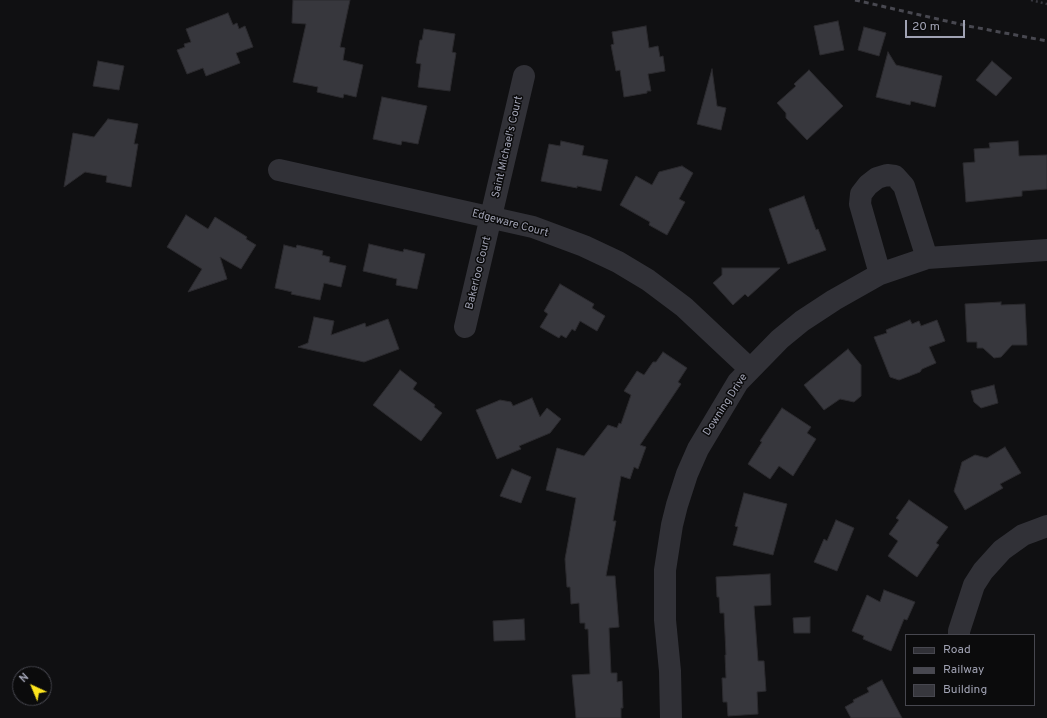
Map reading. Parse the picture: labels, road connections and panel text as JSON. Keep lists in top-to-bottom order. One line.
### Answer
{"streets":{"street":["Saint Michael's Court","Edgeware Court","Bakerloo Court","Downing Drive"]},"crossings":[["Saint Michael's Court","Edgeware Court"],["Saint Michael's Court","Bakerloo Court"],["Edgeware Court","Bakerloo Court"],["Edgeware Court","Downing Drive"]],"legend":["Road","Railway","Building"],"scale_bar":"20 m","north":"top left"}
